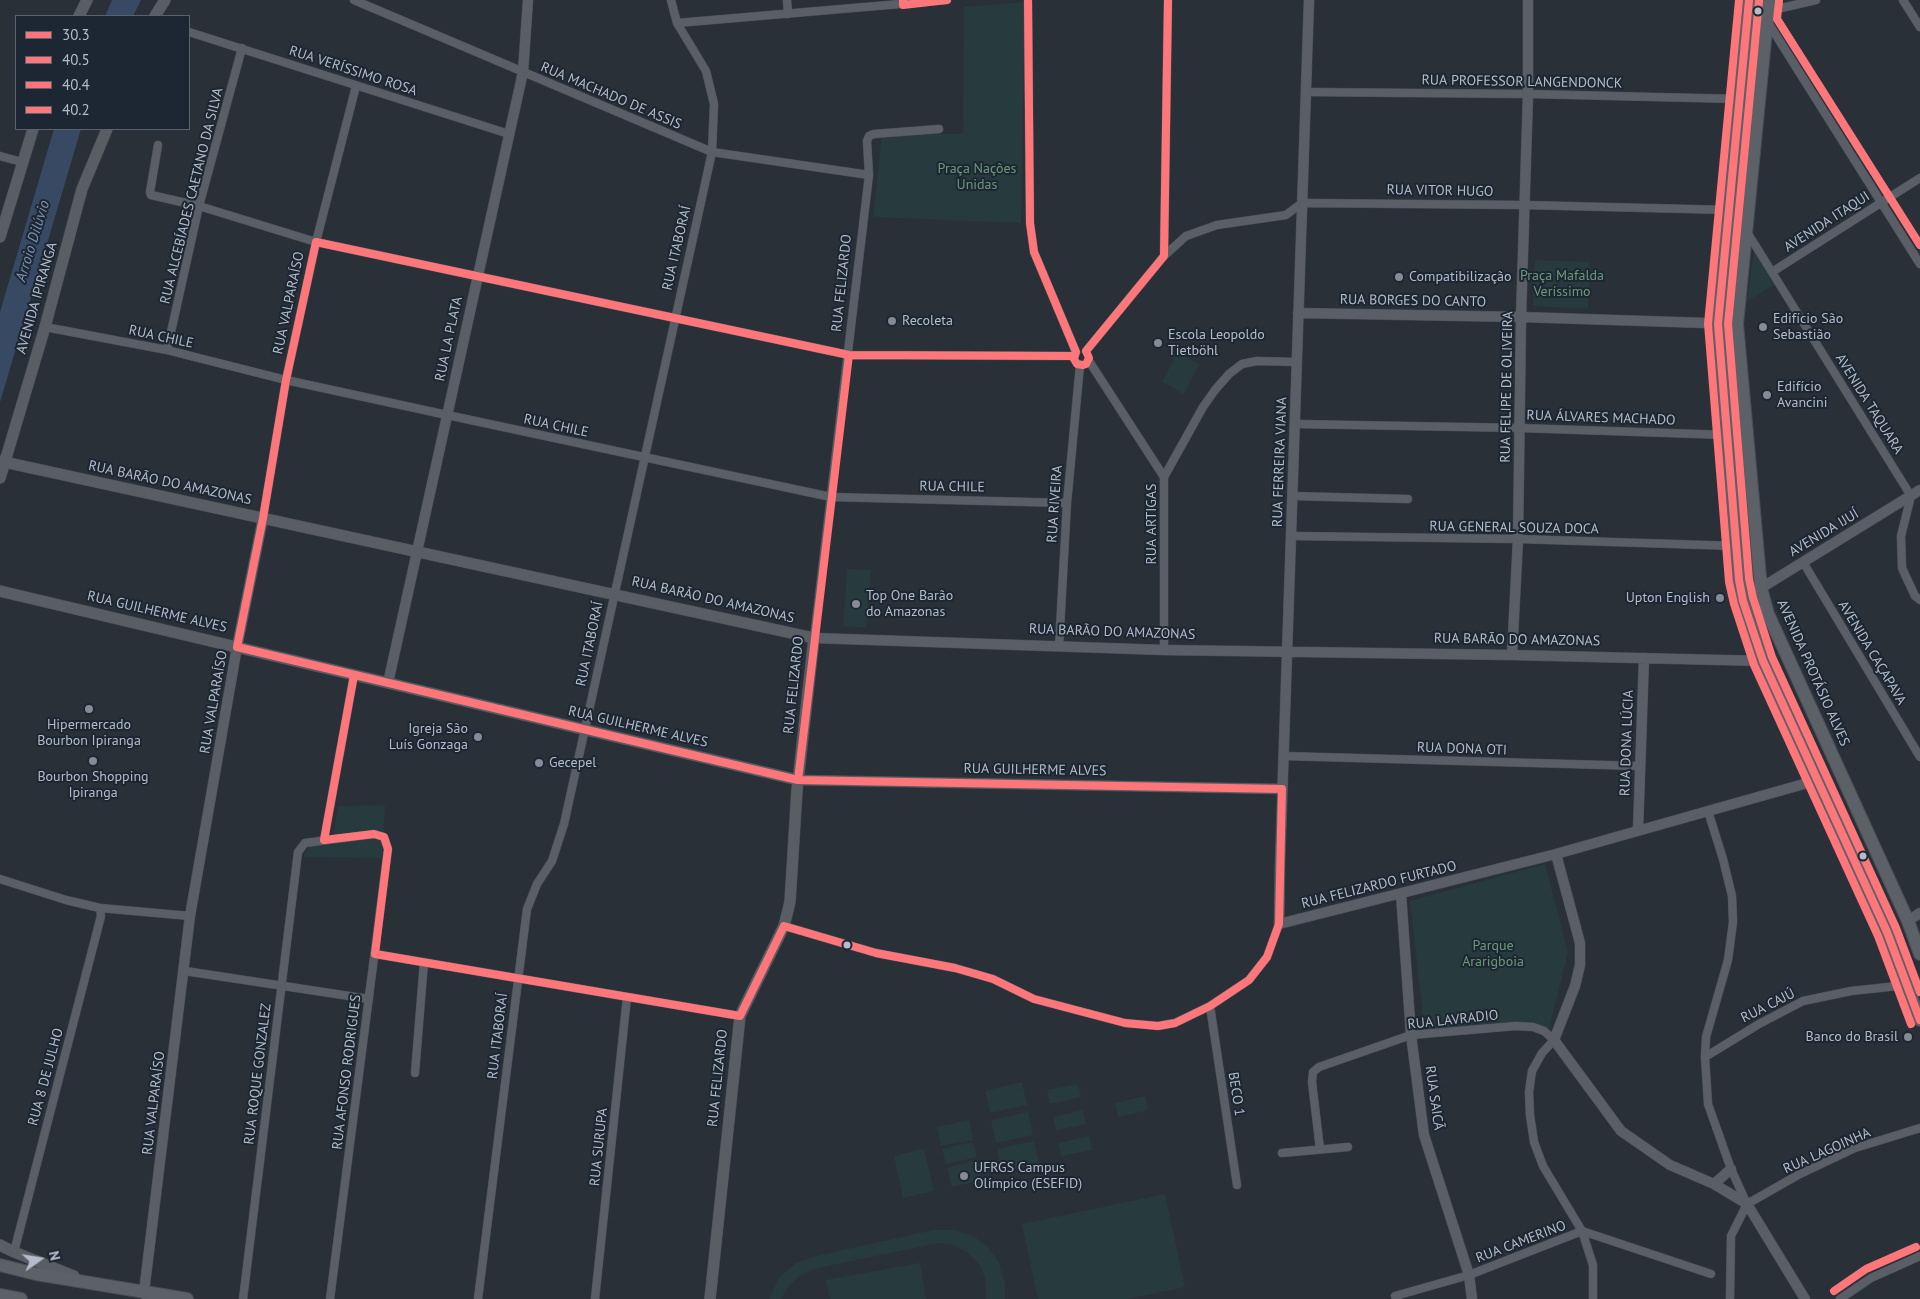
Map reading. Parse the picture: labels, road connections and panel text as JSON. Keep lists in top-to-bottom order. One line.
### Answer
{"streets":{"main road":["RUA FELIZARDO","AVENIDA IPIRANGA","RUA BARÃO DO AMAZONAS","RUA GUILHERME ALVES","AVENIDA PROTÁSIO ALVES"],"street":["RUA VERÍSSIMO ROSA","RUA PROFESSOR LANGENDONCK","RUA MACHADO DE ASSIS","RUA VITOR HUGO","RUA ALCEBÍADES CAETANO DA SILVA","AVENIDA ITAQUI","RUA ITABORAÍ","RUA BORGES DO CANTO","RUA VALPARAÍSO","RUA CHILE","RUA LA PLATA","RUA FELIPE DE OLIVEIRA","AVENIDA TAQUARA","RUA ÁLVARES MACHADO","RUA FERREIRA VIANA","RUA RIVEIRA","RUA ARTIGAS","RUA GENERAL SOUZA DOCA","AVENIDA IJUÍ","AVENIDA CAÇAPAVA","RUA DONA LÚCIA","RUA DONA OTI","RUA FELIZARDO FURTADO","RUA CAJÚ","RUA LAVRADIO","RUA AFONSO RODRIGUES","RUA ROQUE GONZALEZ","RUA 8 DE JULHO","BECO 1","RUA SAICÃ","RUA SURUPA","RUA LAGOINHA","RUA CAMERINO"]},"crossings":[["RUA VERÍSSIMO ROSA","RUA ALCEBÍADES CAETANO DA SILVA"],["RUA VERÍSSIMO ROSA","RUA VALPARAÍSO"],["RUA VERÍSSIMO ROSA","RUA LA PLATA"],["RUA PROFESSOR LANGENDONCK","RUA FELIPE DE OLIVEIRA"],["RUA PROFESSOR LANGENDONCK","RUA FERREIRA VIANA"],["RUA MACHADO DE ASSIS","RUA ITABORAÍ"],["RUA MACHADO DE ASSIS","RUA FELIZARDO"],["RUA MACHADO DE ASSIS","RUA LA PLATA"],["RUA VITOR HUGO","RUA FELIPE DE OLIVEIRA"],["RUA VITOR HUGO","RUA FERREIRA VIANA"],["RUA ALCEBÍADES CAETANO DA SILVA","RUA CHILE"],["AVENIDA ITAQUI","AVENIDA TAQUARA"],["RUA ITABORAÍ","RUA CHILE"],["RUA ITABORAÍ","RUA BARÃO DO AMAZONAS"],["RUA ITABORAÍ","RUA GUILHERME ALVES"],["RUA FELIZARDO","RUA CHILE"],["RUA FELIZARDO","RUA BARÃO DO AMAZONAS"],["RUA FELIZARDO","RUA GUILHERME ALVES"],["AVENIDA IPIRANGA","RUA CHILE"],["AVENIDA IPIRANGA","RUA BARÃO DO AMAZONAS"],["RUA BORGES DO CANTO","RUA FELIPE DE OLIVEIRA"],["RUA BORGES DO CANTO","RUA FERREIRA VIANA"],["RUA BORGES DO CANTO","AVENIDA PROTÁSIO ALVES"],["RUA VALPARAÍSO","RUA CHILE"],["RUA VALPARAÍSO","RUA BARÃO DO AMAZONAS"],["RUA VALPARAÍSO","RUA GUILHERME ALVES"],["RUA CHILE","RUA LA PLATA"],["RUA CHILE","RUA RIVEIRA"],["RUA LA PLATA","RUA BARÃO DO AMAZONAS"],["RUA LA PLATA","RUA GUILHERME ALVES"],["RUA FELIPE DE OLIVEIRA","RUA ÁLVARES MACHADO"],["RUA FELIPE DE OLIVEIRA","RUA BARÃO DO AMAZONAS"],["RUA FELIPE DE OLIVEIRA","RUA GENERAL SOUZA DOCA"],["AVENIDA TAQUARA","AVENIDA IJUÍ"],["AVENIDA TAQUARA","AVENIDA PROTÁSIO ALVES"],["RUA ÁLVARES MACHADO","RUA FERREIRA VIANA"],["RUA FERREIRA VIANA","RUA BARÃO DO AMAZONAS"],["RUA FERREIRA VIANA","RUA GENERAL SOUZA DOCA"],["RUA FERREIRA VIANA","RUA GUILHERME ALVES"],["RUA FERREIRA VIANA","RUA DONA OTI"],["RUA FERREIRA VIANA","RUA FELIZARDO FURTADO"],["RUA BARÃO DO AMAZONAS","RUA RIVEIRA"],["RUA BARÃO DO AMAZONAS","RUA ARTIGAS"],["RUA BARÃO DO AMAZONAS","RUA DONA LÚCIA"],["RUA RIVEIRA","RUA ARTIGAS"],["AVENIDA IJUÍ","AVENIDA CAÇAPAVA"],["AVENIDA IJUÍ","AVENIDA PROTÁSIO ALVES"],["RUA DONA LÚCIA","RUA DONA OTI"],["RUA DONA LÚCIA","RUA FELIZARDO FURTADO"],["RUA FELIZARDO FURTADO","RUA SAICÃ"],["RUA LAVRADIO","RUA SAICÃ"],["RUA AFONSO RODRIGUES","RUA ROQUE GONZALEZ"],["RUA SAICÃ","RUA CAMERINO"]],"water":["Arroio Dilúvio"],"parks":["Praça Nações Unidas","Praça Mafalda Veríssimo","Parque Ararigboia"],"places":["Compatibilização","Recoleta","Edifício São Sebastião","Escola Leopoldo Tietböhl","Edifício Avancini","Upton English","Top One Barão do Amazonas","Hipermercado Bourbon Ipiranga","Igreja São Luís Gonzaga","Bourbon Shopping Ipiranga","Gecepel","Banco do Brasil","UFRGS Campus Olímpico (ESEFID)"],"lines":["transit line 30.3","transit line 40.5","transit line 40.4","transit line 40.2"],"legend":["30.3","40.5","40.4","40.2"],"north":"right"}
